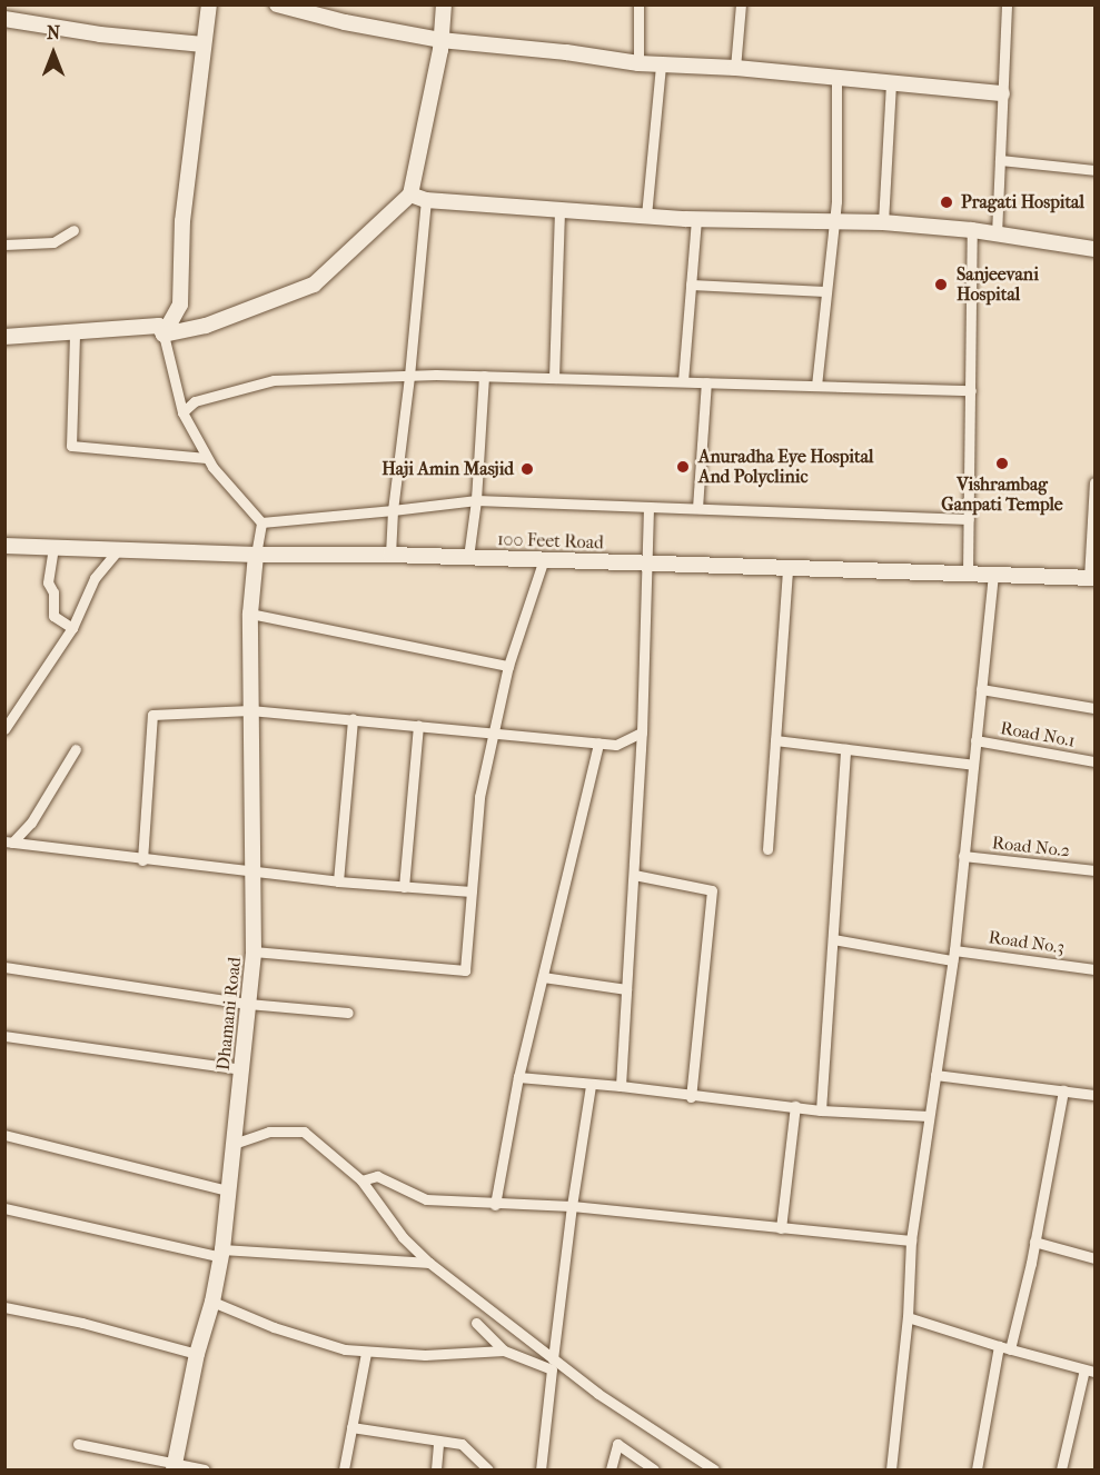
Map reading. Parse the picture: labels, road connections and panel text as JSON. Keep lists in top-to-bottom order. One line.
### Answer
{"streets":{"main road":["100 Feet Road","Dhamani Road"],"street":["Road No.1","Road No.2","Road No.3"]},"crossings":[["100 Feet Road","Dhamani Road"]],"places":["Pragati Hospital","Sanjeevani Hospital","Vishrambag Ganpati Temple","Anuradha Eye Hospital And Polyclinic","Haji Amin Masjid"],"north":"top"}
